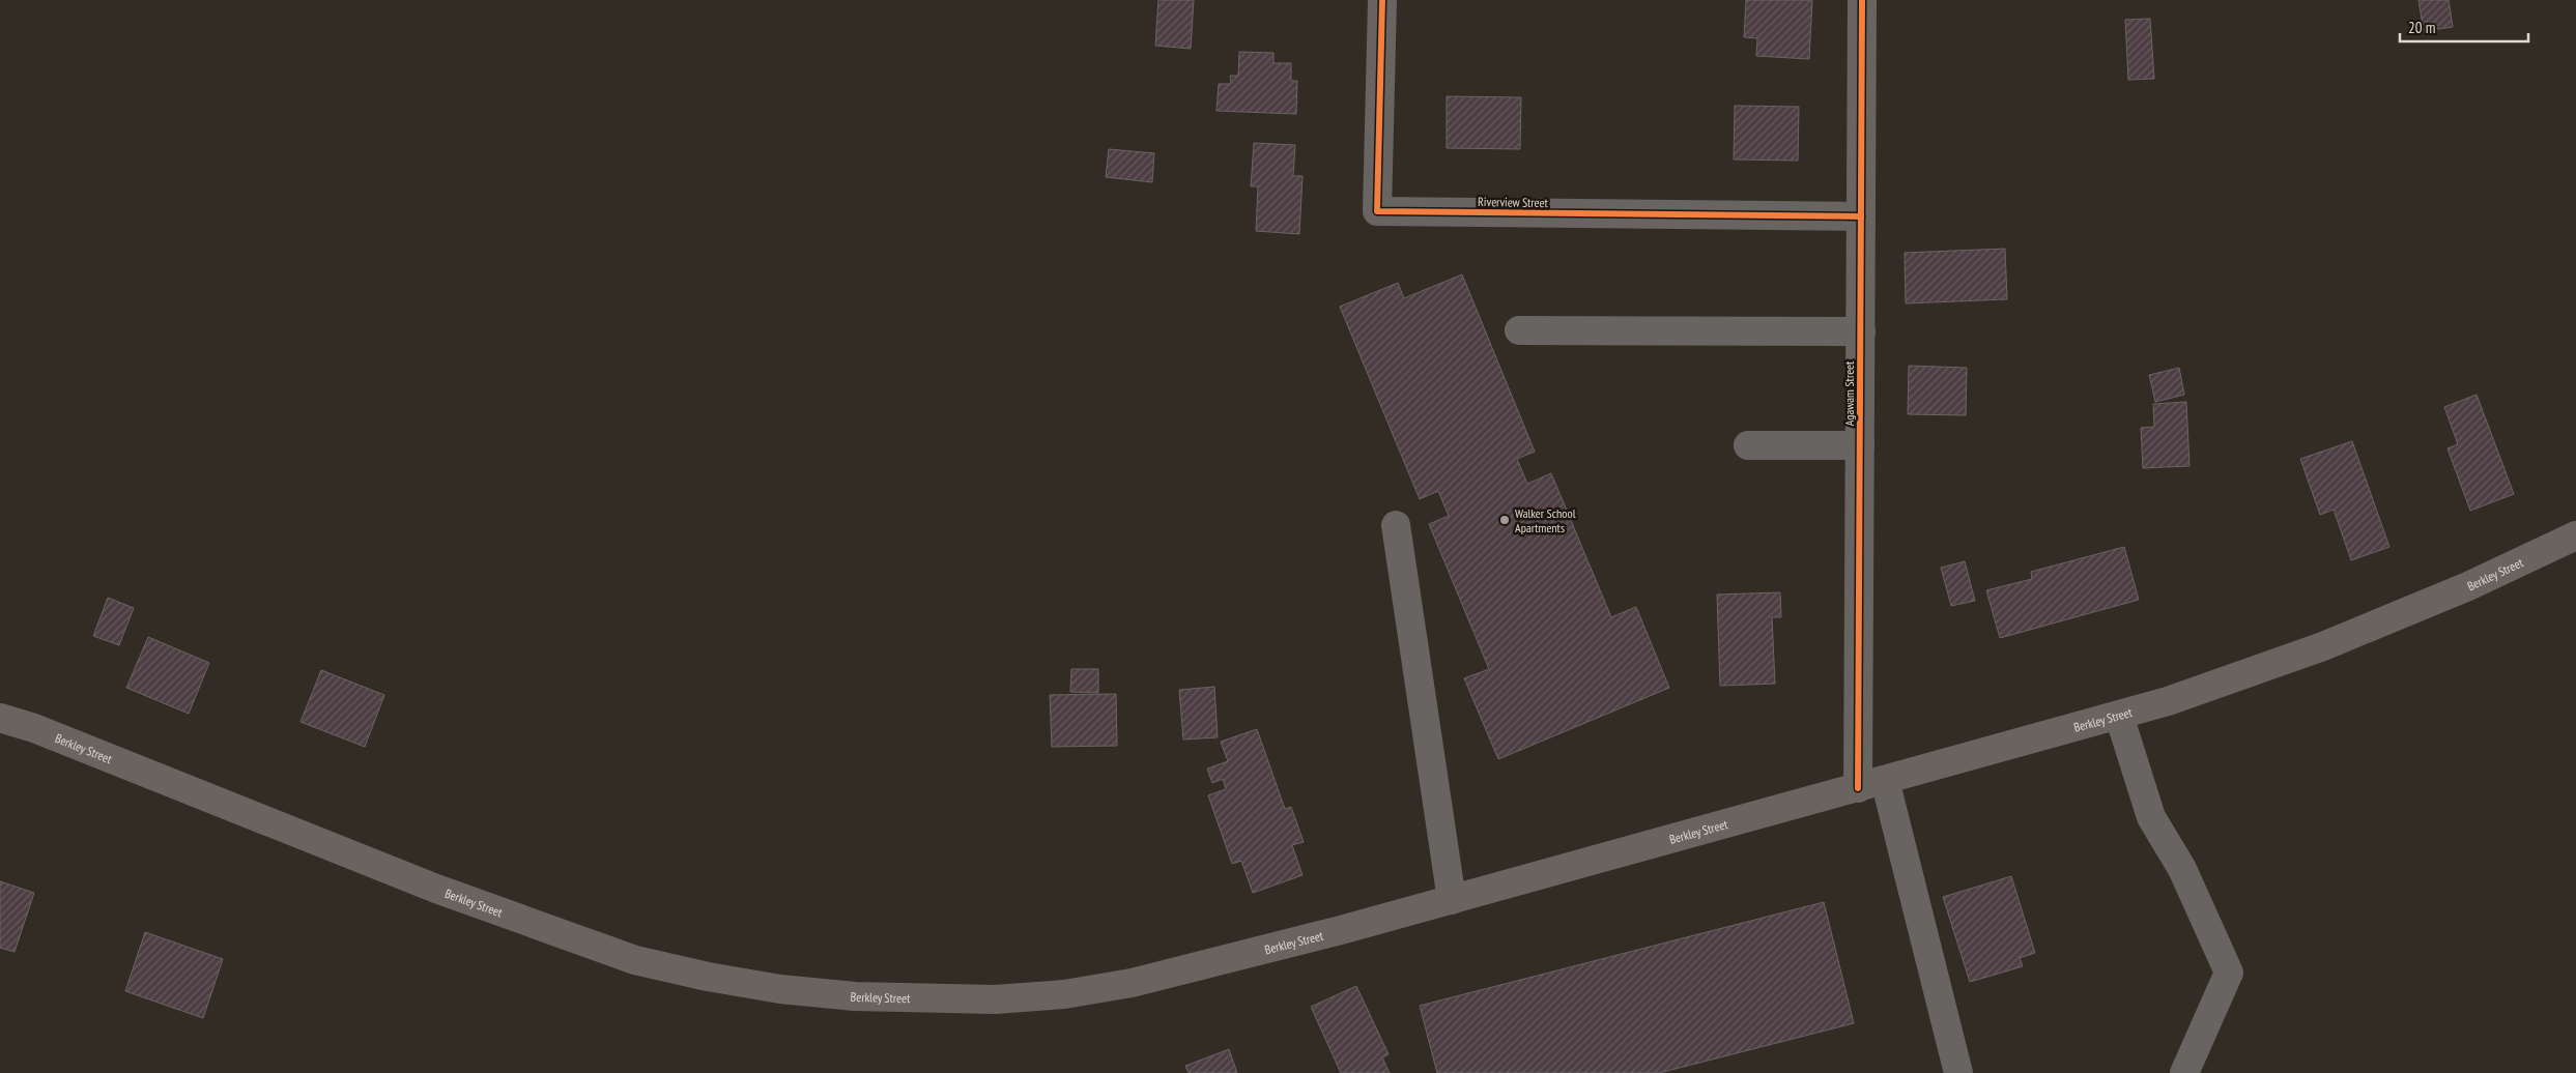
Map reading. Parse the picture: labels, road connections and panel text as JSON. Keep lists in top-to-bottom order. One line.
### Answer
{"streets":{"main road":["Berkley Street"],"street":["Riverview Street","Agawam Street"]},"crossings":[["Riverview Street","Agawam Street"],["Agawam Street","Berkley Street"]],"places":["Walker School Apartments"],"scale_bar":"20 m"}
